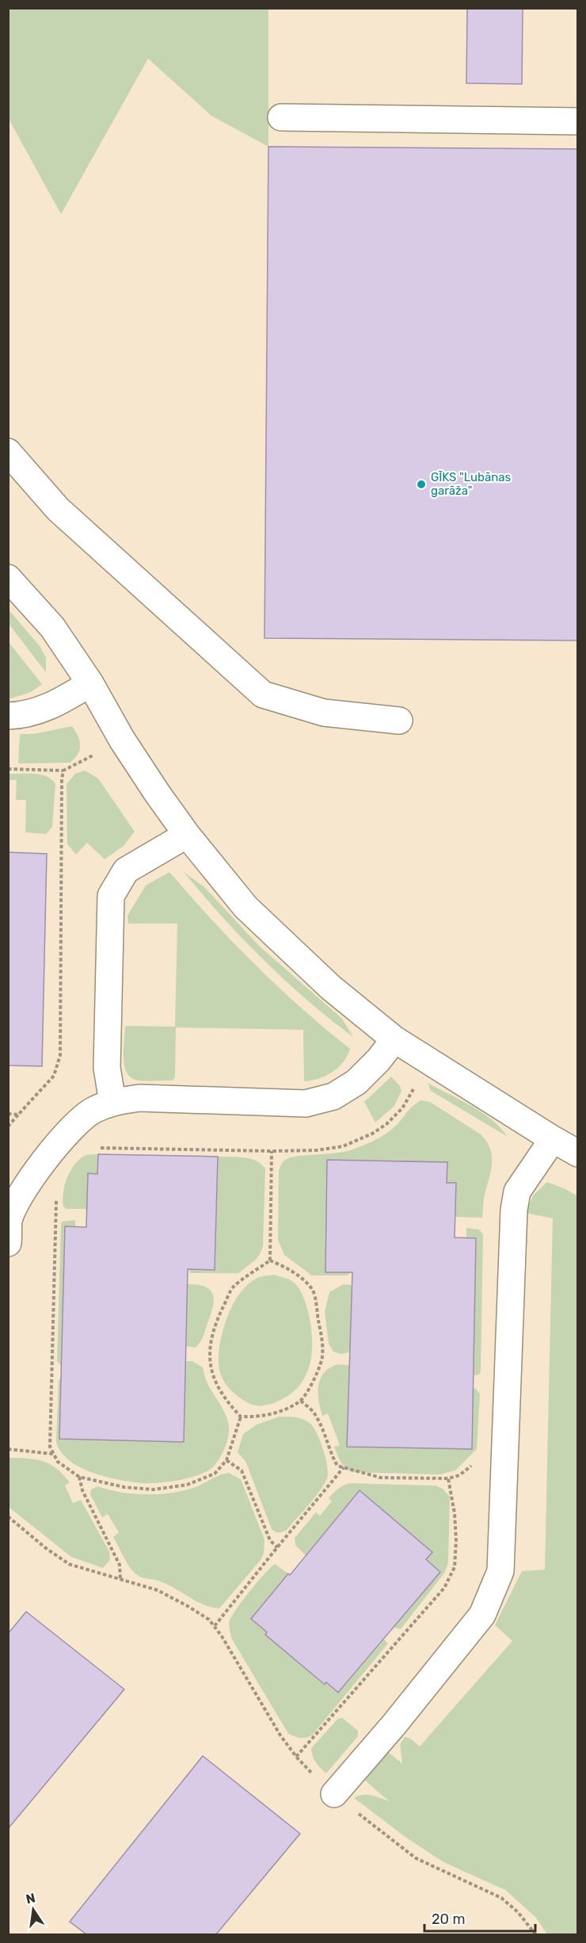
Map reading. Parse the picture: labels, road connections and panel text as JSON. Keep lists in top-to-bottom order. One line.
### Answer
{"places":["GĪKS \"Lubānas garāža\""],"scale_bar":"20 m","north":"top"}
